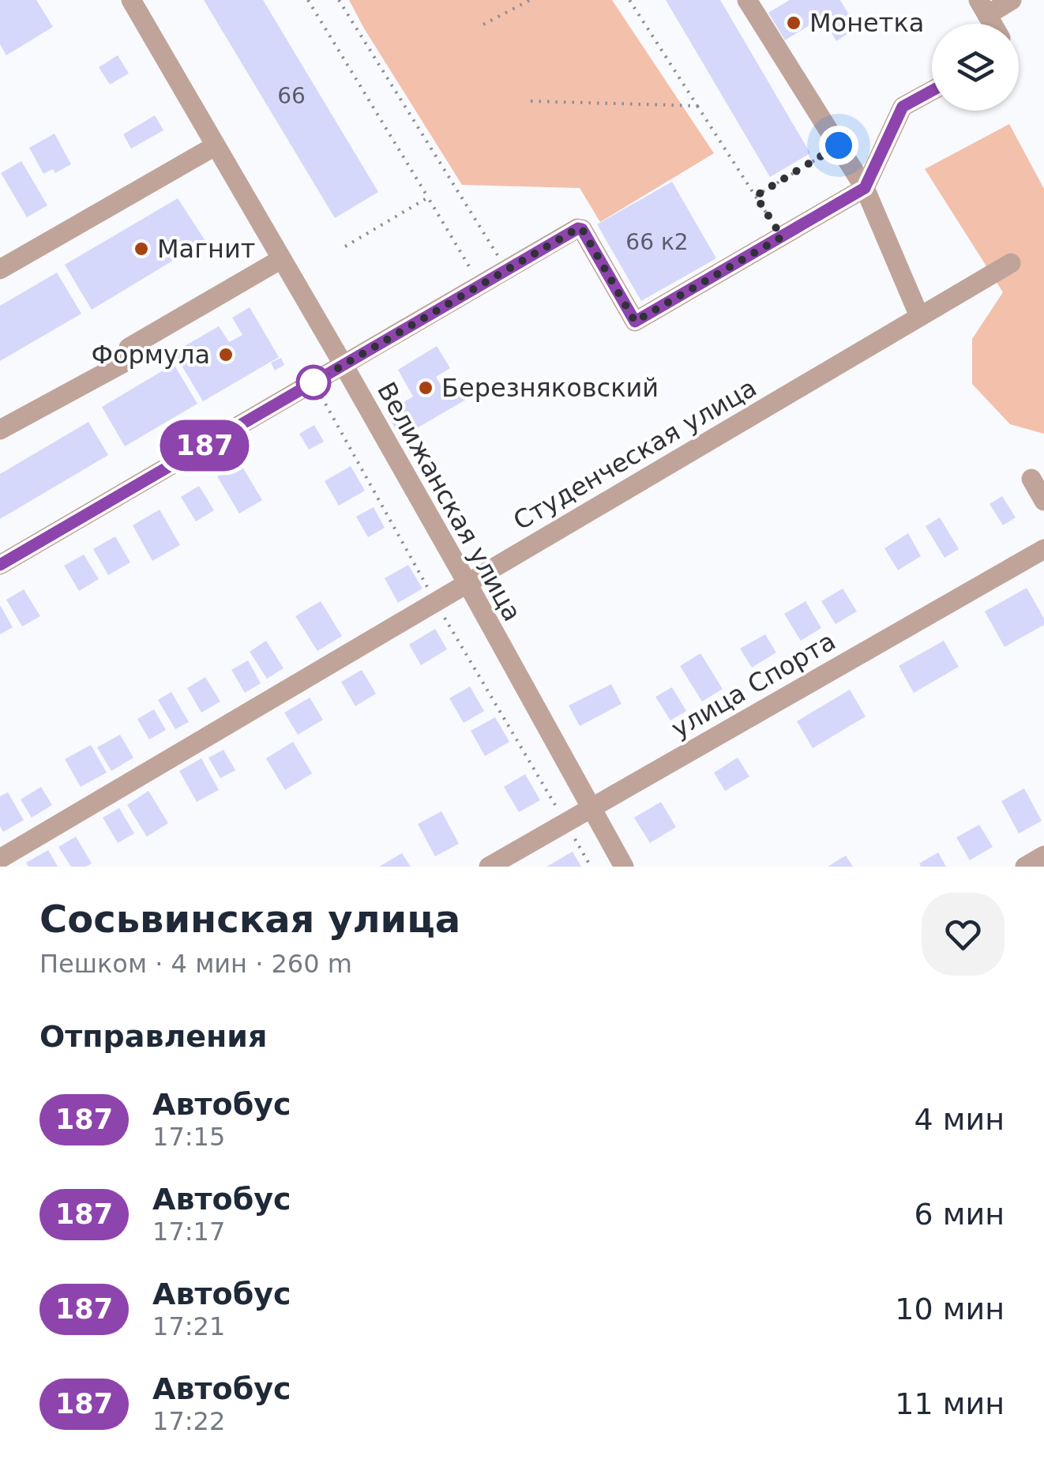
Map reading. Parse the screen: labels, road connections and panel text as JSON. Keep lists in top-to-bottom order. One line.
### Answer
{"streets":{"street":["Студенческая улица","Велижанская улица","улица Спорта"]},"crossings":[["Студенческая улица","Велижанская улица"],["Велижанская улица","улица Спорта"]],"places":["Монетка","Магнит","Формула","Березняковский"],"lines":["bus line 187"],"house_numbers":["66","66 к2"],"page":{"on_map":"187","heading":[["Сосьвинская улица","Пешком · 4 мин · 260 m"],"Отправления"],"list":[{"mark":"187","name":"Автобус","note":"17:15","value":"4 мин"},{"mark":"187","name":"Автобус","note":"17:17","value":"6 мин"},{"mark":"187","name":"Автобус","note":"17:21","value":"10 мин"},{"mark":"187","name":"Автобус","note":"17:22","value":"11 мин"}]}}
